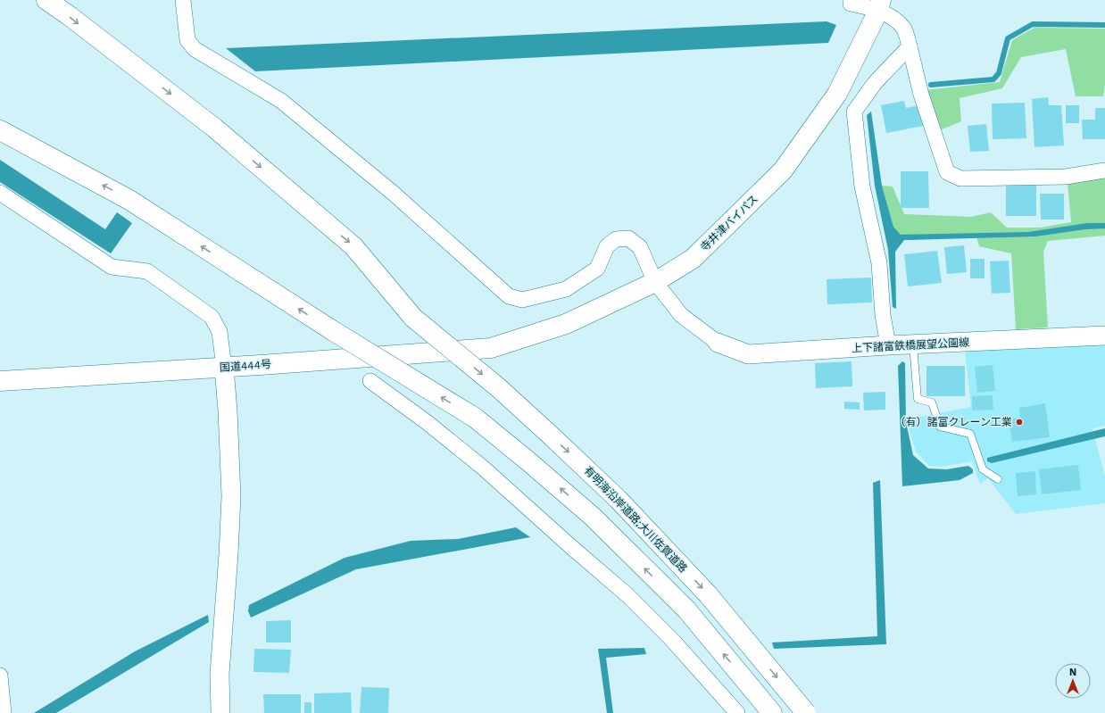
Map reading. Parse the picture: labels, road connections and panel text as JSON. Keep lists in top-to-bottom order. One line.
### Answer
{"streets":{"highway":["寺井津バイパス","国道444号","有明海沿岸道路;大川佐賀道路"],"street":["上下諸富鉄橋展望公園線"]},"crossings":[["寺井津バイパス","国道444号"]],"places":["（有）諸富クレーン工業"],"north":"top"}
